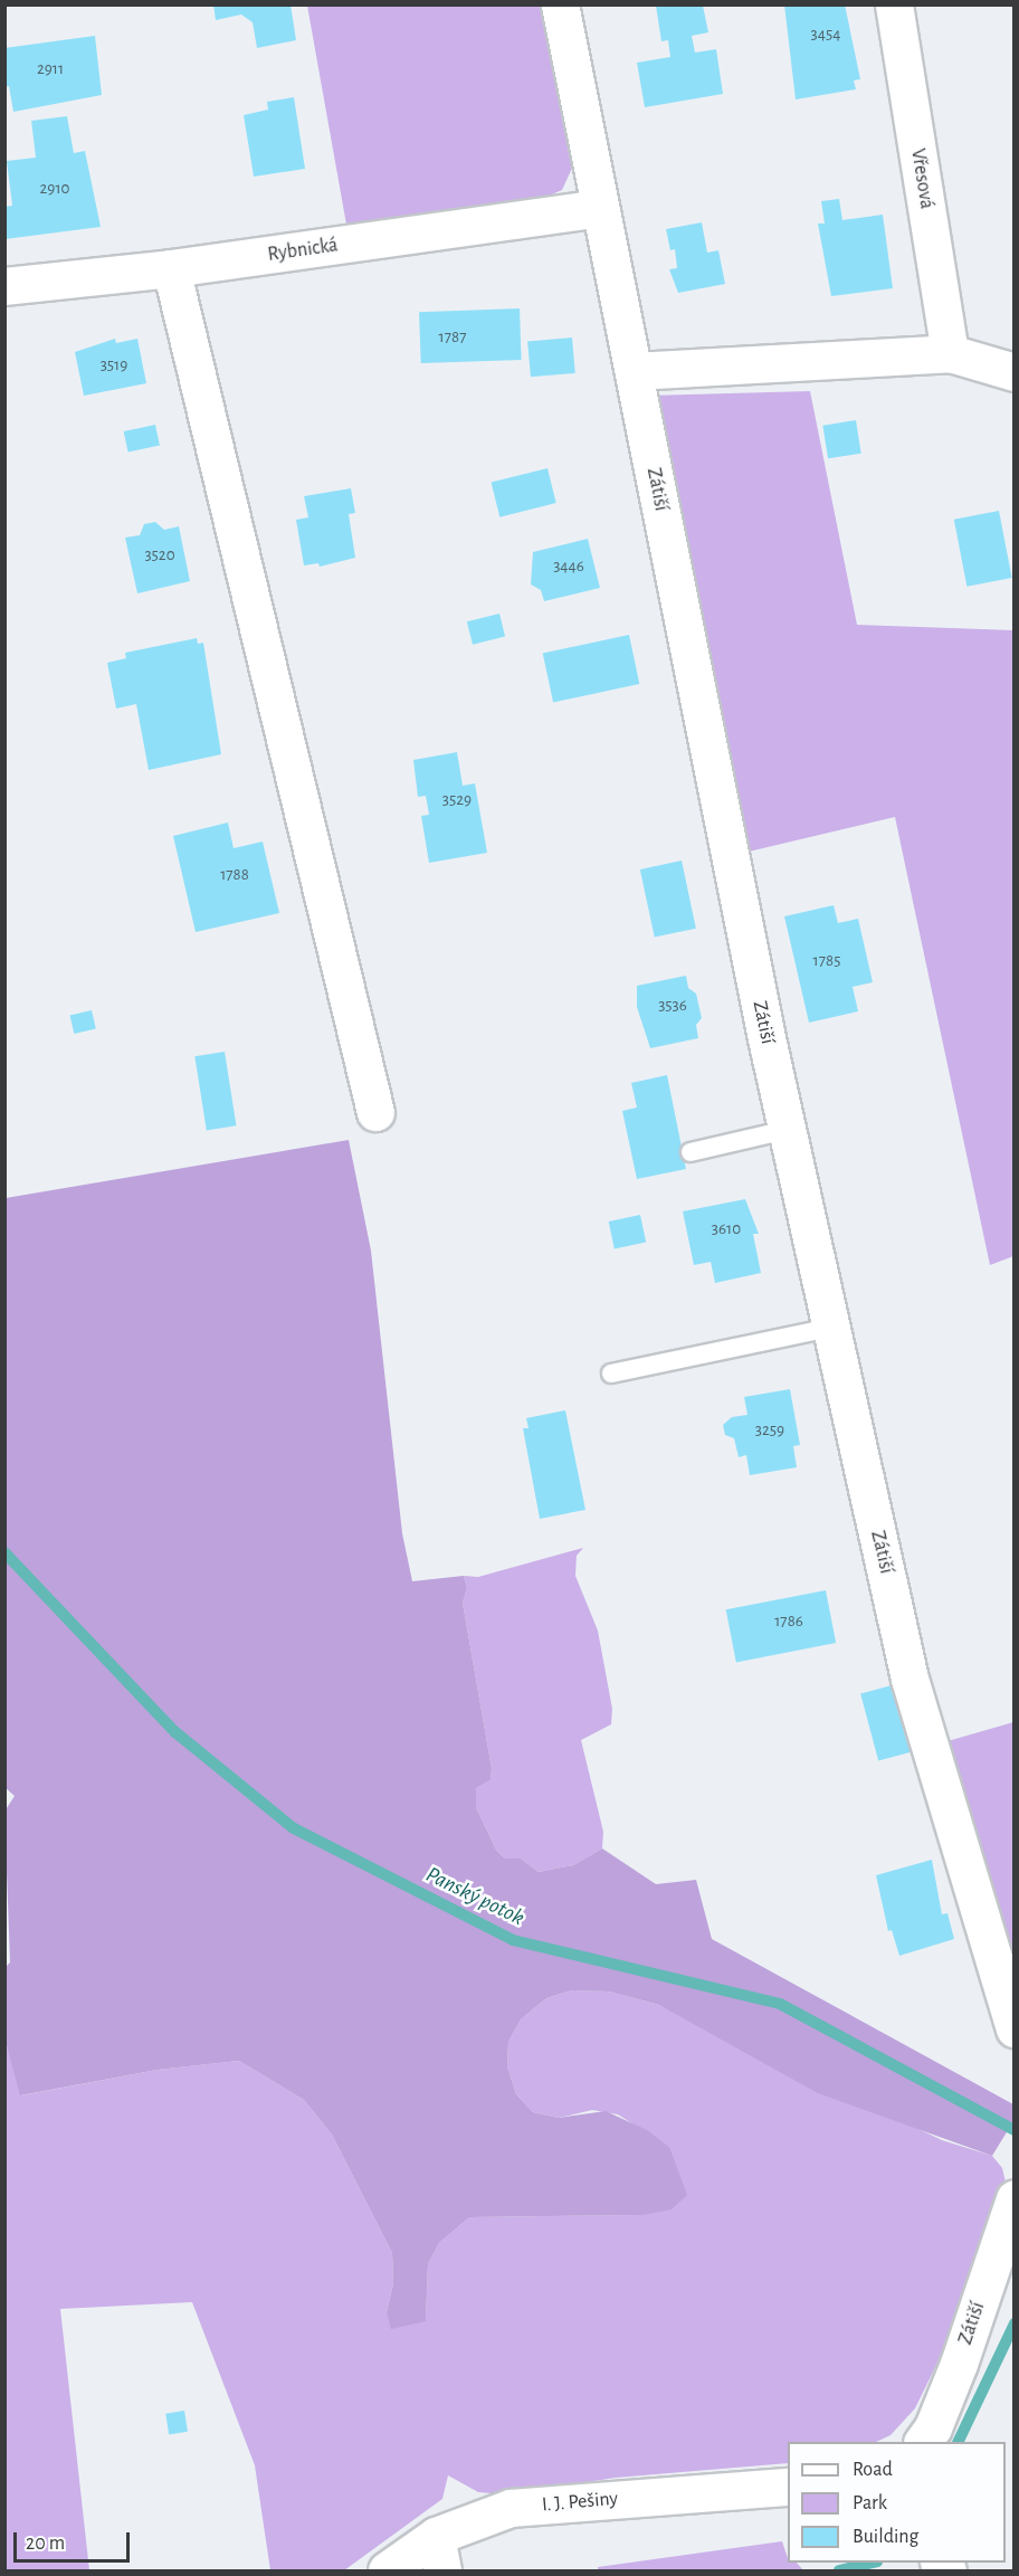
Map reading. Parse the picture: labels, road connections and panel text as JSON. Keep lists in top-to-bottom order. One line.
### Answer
{"streets":{"street":["Vřesová","Rybnická","Zátiší","I. J. Pešiny"]},"crossings":[["Rybnická","Zátiší"]],"water":["Panský potok"],"house_numbers":["3454","2911","2910","1787","3519","3520","3446","3529","1788","1785","3536","3610","3259","1786"],"legend":["Road","Park","Building"],"scale_bar":"20 m"}
